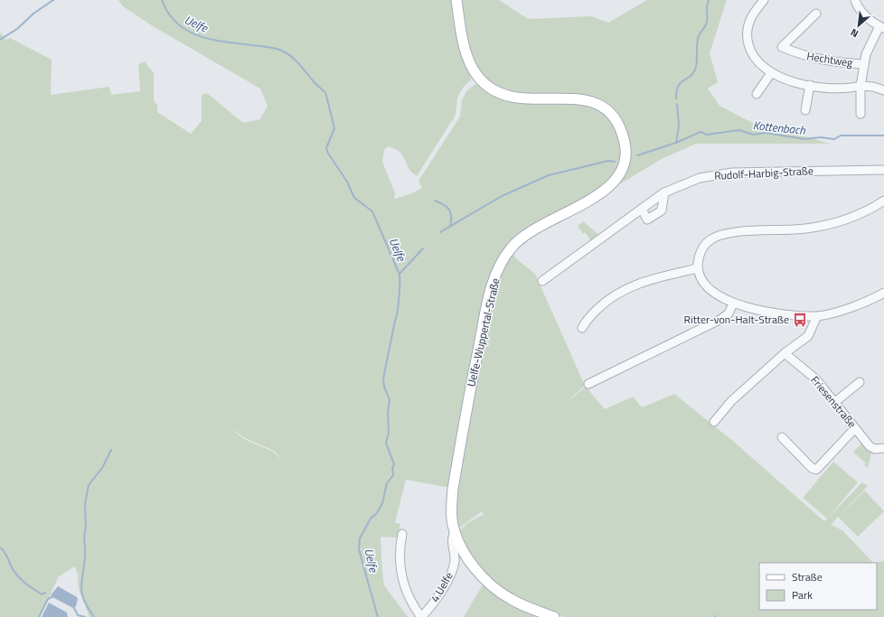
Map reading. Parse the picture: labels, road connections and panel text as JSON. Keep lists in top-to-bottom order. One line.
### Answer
{"streets":{"main road":["Uelfe-Wuppertal-Straße"],"street":["Hechtweg","Rudolf-Harbig-Straße","Friesenstraße","4.Uelfe"]},"crossings":[["Uelfe-Wuppertal-Straße","4.Uelfe"]],"water":["Uelfe","Kottenbach"],"places":{"bus stop":["Ritter-von-Halt-Straße"]},"legend":["Straße","Park"],"north":"bottom left"}
